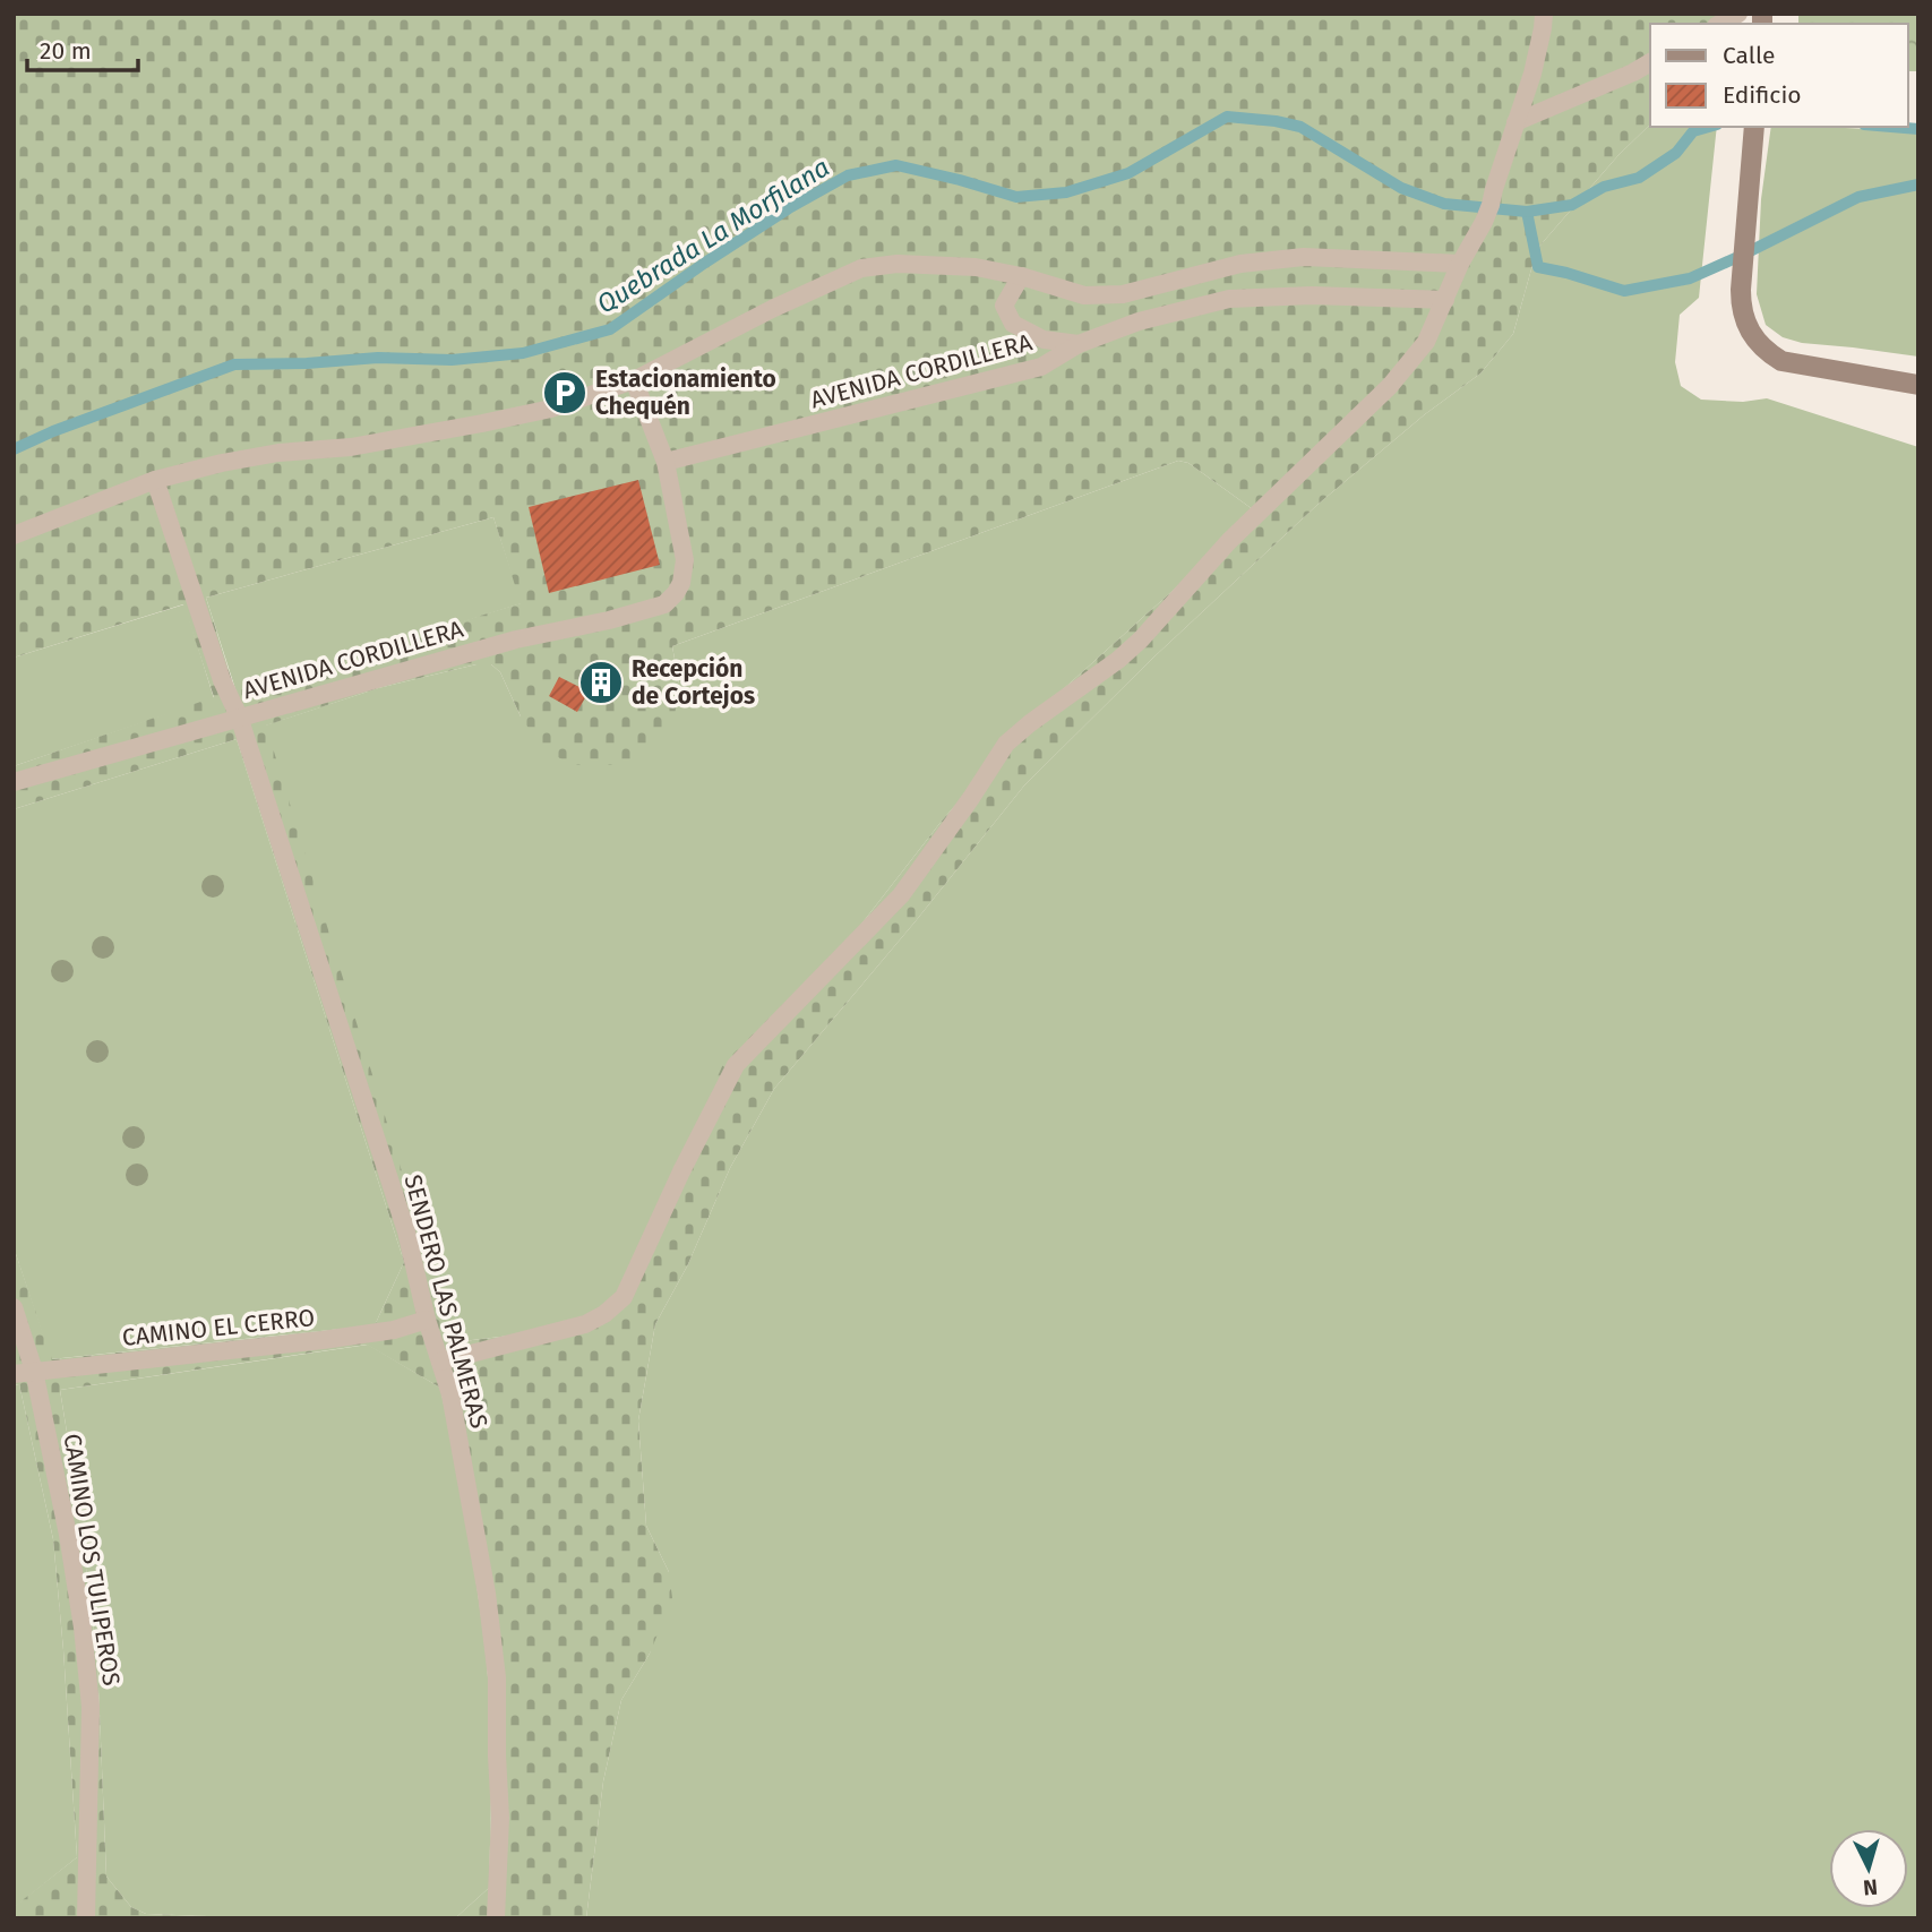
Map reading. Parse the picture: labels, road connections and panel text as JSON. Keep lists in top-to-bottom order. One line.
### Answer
{"streets":{"lane":["AVENIDA CORDILLERA","SENDERO LAS PALMERAS","CAMINO EL CERRO","CAMINO LOS TULIPEROS"]},"crossings":[["AVENIDA CORDILLERA","SENDERO LAS PALMERAS"],["SENDERO LAS PALMERAS","CAMINO EL CERRO"],["CAMINO EL CERRO","CAMINO LOS TULIPEROS"]],"water":["Quebrada La Morfilana"],"places":{"parking":["Estacionamiento Chequén"],"building":["Recepción de Cortejos"]},"legend":["Calle","Edificio"],"scale_bar":"20 m","north":"bottom"}
